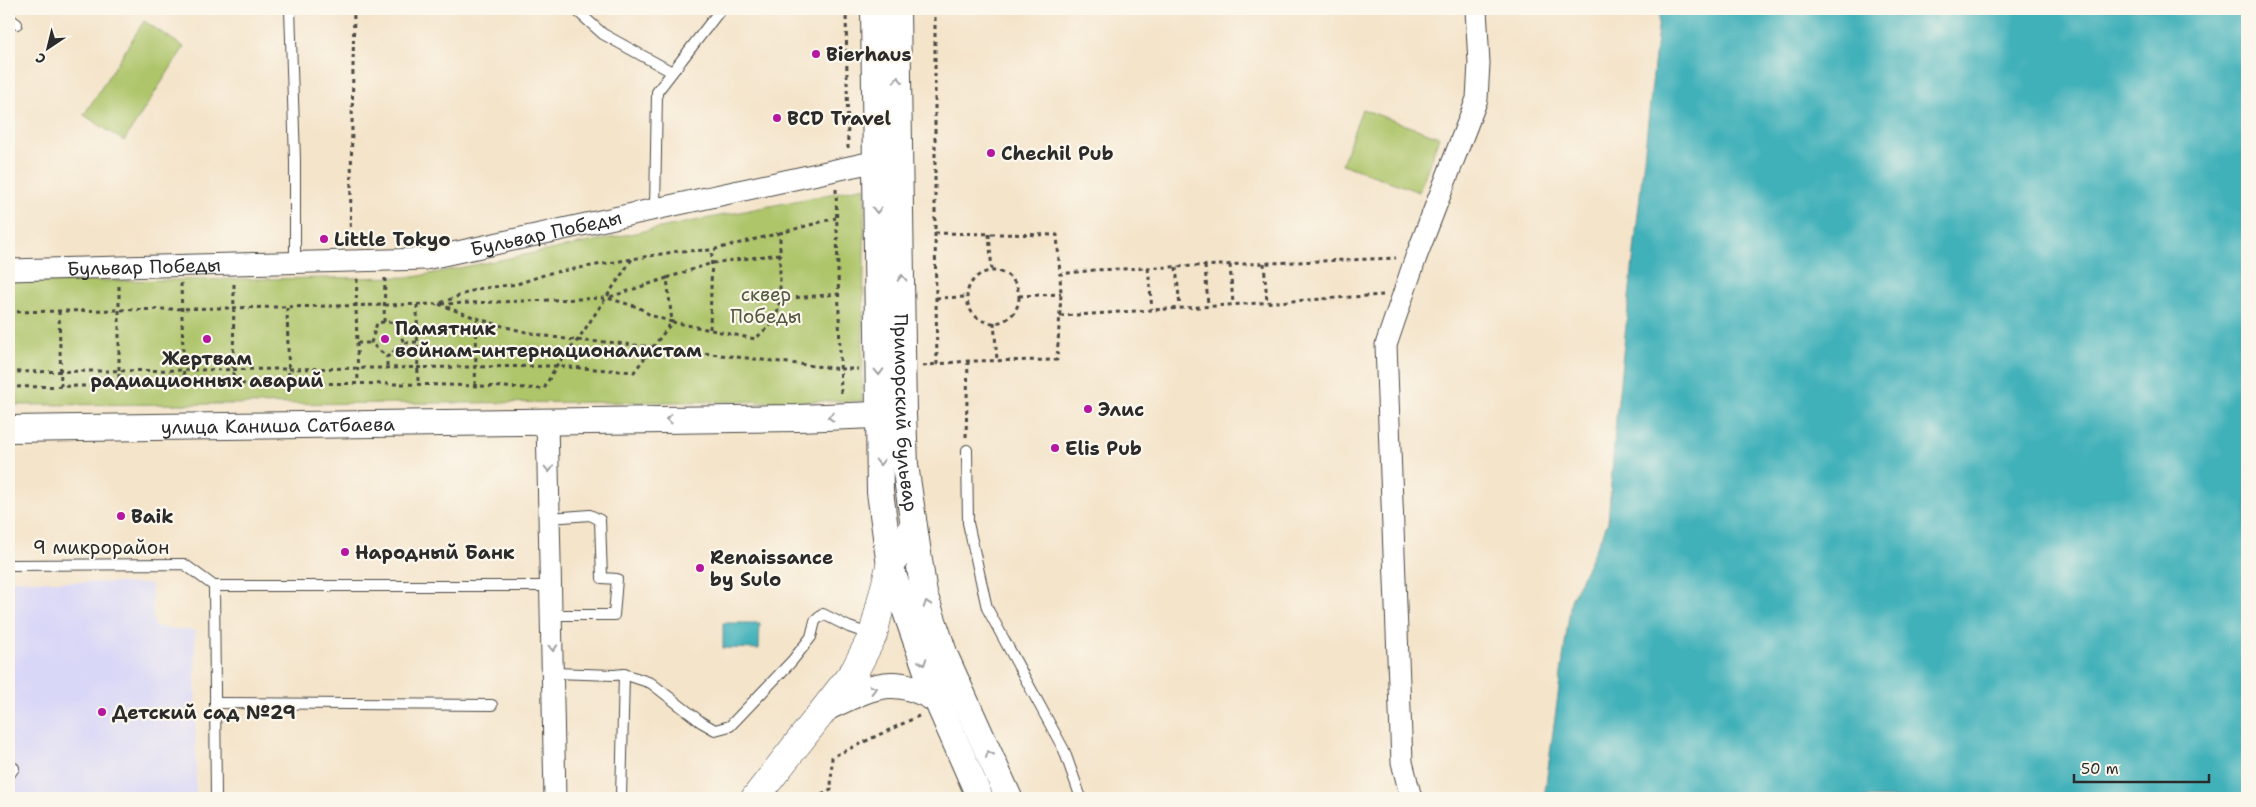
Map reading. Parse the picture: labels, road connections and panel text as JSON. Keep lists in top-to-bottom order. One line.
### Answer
{"streets":{"street":["Бульвар Победы","Приморский бульвар","улица Каниша Сатбаева"],"lane":["9 микрорайон"]},"crossings":[["Бульвар Победы","Приморский бульвар"],["Приморский бульвар","улица Каниша Сатбаева"]],"parks":["сквер Победы"],"places":["Bierhaus","BCD Travel","Chechil Pub","Little Tokyo","Жертвам радиационных аварий","Памятник войнам-интернационалистам","Элис","Elis Pub","Baik","Народный Банк","Renaissance by Sulo","Детский сад №29"],"scale_bar":"50 m","north":"bottom left"}
